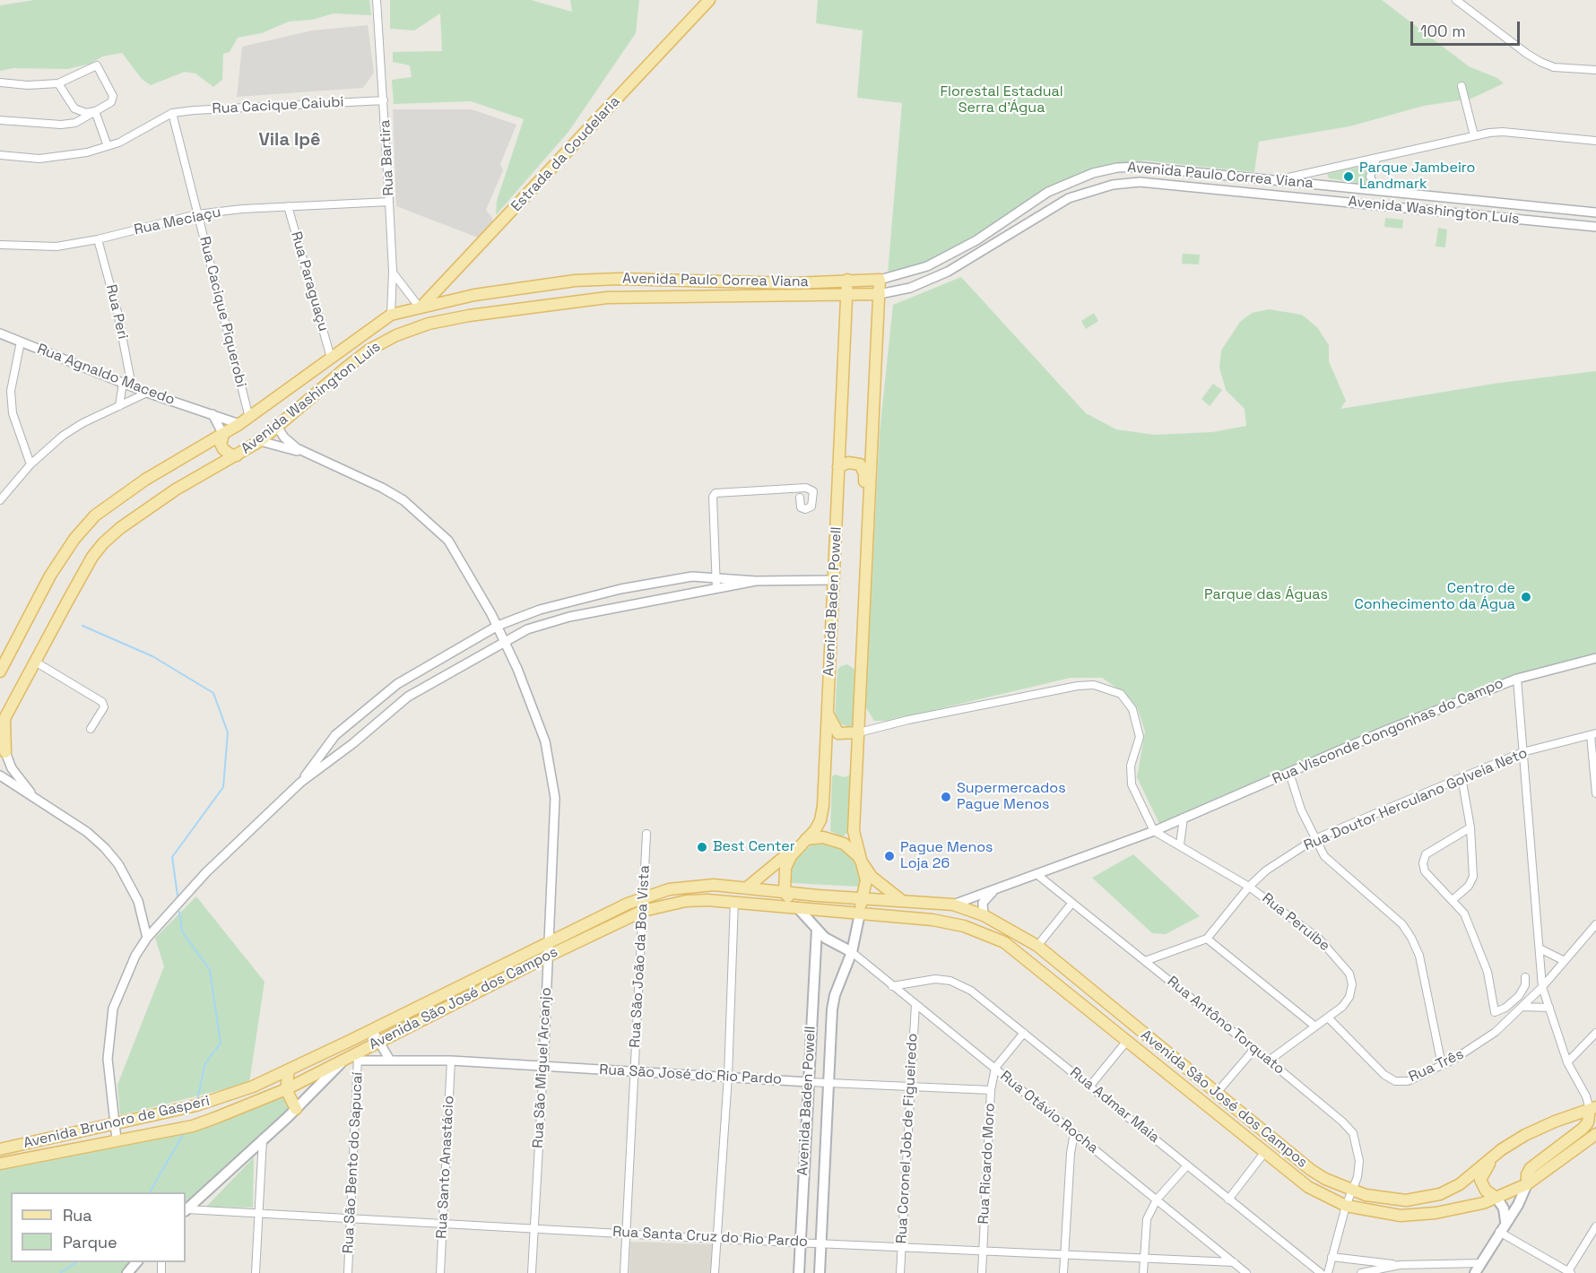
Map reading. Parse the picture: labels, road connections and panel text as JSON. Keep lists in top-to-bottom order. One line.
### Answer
{"streets":{"main road":["Estrada da Coudelaria","Avenida Paulo Correa Viana","Avenida Washington Luis","Avenida Baden Powell","Avenida São José dos Campos","Avenida Brunoro de Gasperi"],"street":["Rua Cacique Caiubi","Rua Bartira","Avenida Washington Luís","Rua Meciaçu","Rua Paraguaçu","Rua Peri","Rua Cacique Piquerobi","Rua Agnaldo Macedo","Rua Visconde Congonhas do Campo","Rua Doutor Herculano Golveia Neto","Rua Peruíbe","Rua São João da Boa Vista","Rua Antôno Torquato","Rua Três","Rua São Miguel Arcanjo","Rua São José do Rio Pardo","Rua Admar Maia","Rua Otávio Rocha","Rua Coronel Job de Figueiredo","Rua São Bento do Sapucaí","Rua Ricardo Moro","Rua Santo Anastácio","Rua Santa Cruz do Rio Pardo"]},"crossings":[["Rua Cacique Caiubi","Rua Bartira"],["Rua Cacique Caiubi","Rua Cacique Piquerobi"],["Estrada da Coudelaria","Avenida Paulo Correa Viana"],["Estrada da Coudelaria","Avenida Washington Luis"],["Rua Bartira","Rua Meciaçu"],["Rua Bartira","Avenida Washington Luis"],["Avenida Paulo Correa Viana","Avenida Washington Luis"],["Avenida Paulo Correa Viana","Avenida Baden Powell"],["Avenida Washington Luís","Avenida Washington Luis"],["Avenida Washington Luís","Avenida Baden Powell"],["Rua Meciaçu","Rua Paraguaçu"],["Rua Meciaçu","Rua Peri"],["Rua Meciaçu","Rua Cacique Piquerobi"],["Rua Paraguaçu","Avenida Washington Luis"],["Rua Peri","Rua Agnaldo Macedo"],["Rua Cacique Piquerobi","Rua Agnaldo Macedo"],["Rua Cacique Piquerobi","Avenida Washington Luis"],["Rua Agnaldo Macedo","Avenida Washington Luis"],["Avenida Washington Luis","Avenida Baden Powell"],["Avenida Washington Luis","Rua São Miguel Arcanjo"],["Avenida Baden Powell","Avenida São José dos Campos"],["Avenida Baden Powell","Rua São José do Rio Pardo"],["Avenida Baden Powell","Rua Otávio Rocha"],["Avenida Baden Powell","Rua Santa Cruz do Rio Pardo"],["Rua Visconde Congonhas do Campo","Rua Peruíbe"],["Rua Visconde Congonhas do Campo","Avenida São José dos Campos"],["Rua Visconde Congonhas do Campo","Rua Antôno Torquato"],["Rua Doutor Herculano Golveia Neto","Rua Peruíbe"],["Rua Peruíbe","Rua Antôno Torquato"],["Rua Peruíbe","Rua Três"],["Rua São João da Boa Vista","Avenida São José dos Campos"],["Rua São João da Boa Vista","Rua São José do Rio Pardo"],["Rua São João da Boa Vista","Rua Santa Cruz do Rio Pardo"],["Avenida São José dos Campos","Rua Antôno Torquato"],["Avenida São José dos Campos","Rua São Miguel Arcanjo"],["Avenida São José dos Campos","Rua São José do Rio Pardo"],["Avenida São José dos Campos","Avenida Brunoro de Gasperi"],["Avenida São José dos Campos","Rua São Bento do Sapucaí"],["Avenida São José dos Campos","Rua Santa Cruz do Rio Pardo"],["Rua São Miguel Arcanjo","Rua São José do Rio Pardo"],["Rua São Miguel Arcanjo","Rua Santa Cruz do Rio Pardo"],["Rua São José do Rio Pardo","Rua Coronel Job de Figueiredo"],["Rua São José do Rio Pardo","Rua São Bento do Sapucaí"],["Rua São José do Rio Pardo","Rua Ricardo Moro"],["Rua São José do Rio Pardo","Rua Santo Anastácio"],["Rua Admar Maia","Rua Otávio Rocha"],["Rua Otávio Rocha","Rua Coronel Job de Figueiredo"],["Rua Otávio Rocha","Rua Ricardo Moro"],["Rua Otávio Rocha","Rua Santa Cruz do Rio Pardo"],["Rua Coronel Job de Figueiredo","Rua Santa Cruz do Rio Pardo"],["Rua São Bento do Sapucaí","Rua Santa Cruz do Rio Pardo"],["Rua Ricardo Moro","Rua Santa Cruz do Rio Pardo"],["Rua Santo Anastácio","Rua Santa Cruz do Rio Pardo"]],"districts":["Vila Ipê"],"parks":["Florestal Estadual Serra d'Água","Parque das Águas"],"places":["Parque Jambeiro Landmark","Centro de Conhecimento da Água","Supermercados Pague Menos","Best Center","Pague Menos Loja 26"],"legend":["Rua","Parque"],"scale_bar":"100 m"}
